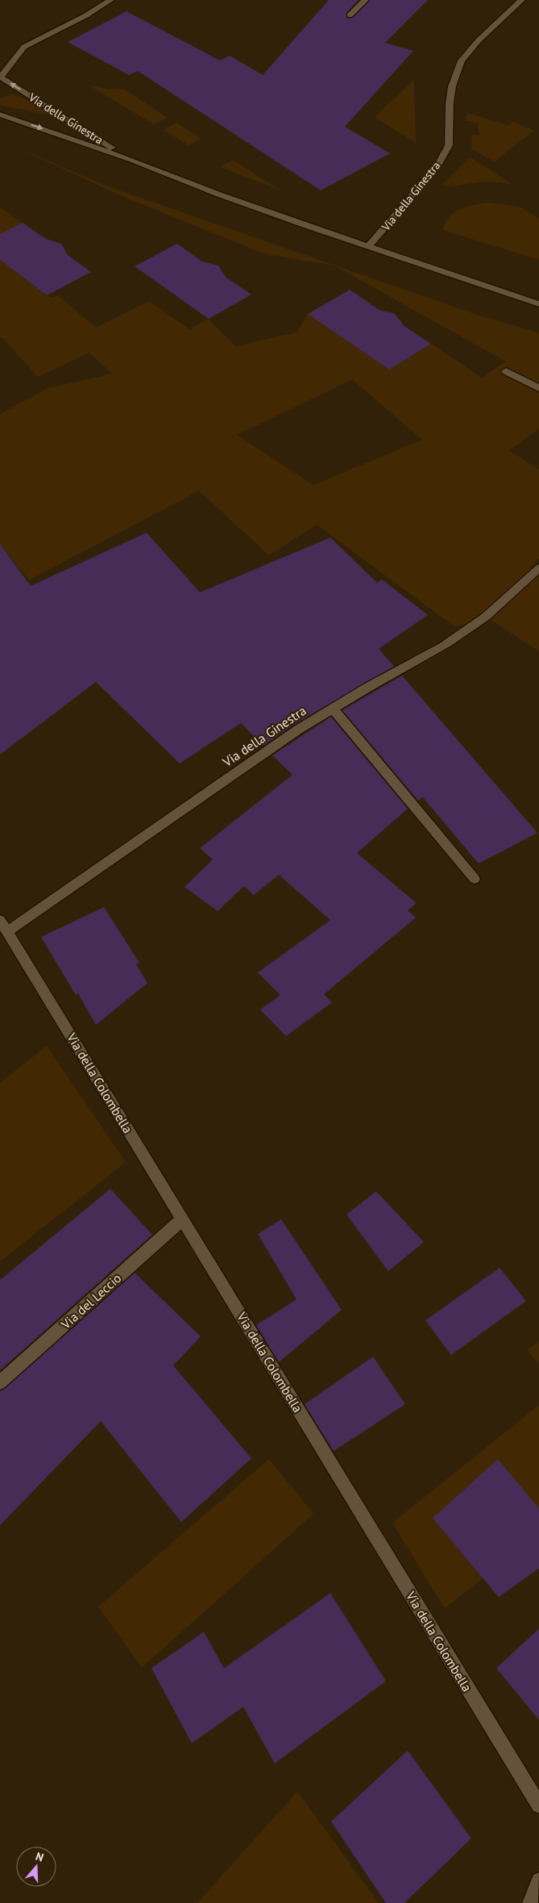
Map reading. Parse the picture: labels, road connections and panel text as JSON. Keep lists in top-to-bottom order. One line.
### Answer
{"streets":{"street":["Via della Ginestra","Via della Colombella","Via del Leccio"]},"crossings":[["Via della Ginestra","Via della Colombella"],["Via della Colombella","Via del Leccio"]],"north":"top"}
